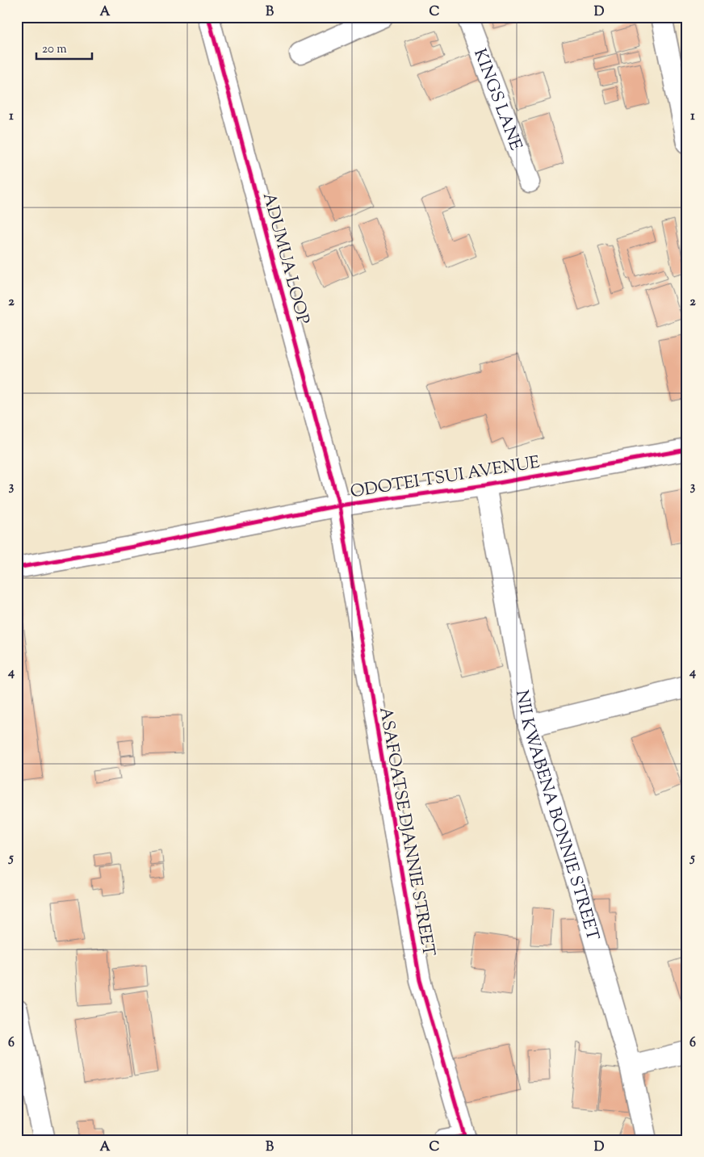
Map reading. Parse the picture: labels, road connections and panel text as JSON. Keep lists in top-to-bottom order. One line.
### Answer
{"streets":{"street":["KINGS LANE","ADUMUA LOOP","ODOTEI TSUI AVENUE","NII KWABENA BONNIE STREET","ASAFOATSE DJANNIE STREET"]},"crossings":[["ADUMUA LOOP","ODOTEI TSUI AVENUE"],["ADUMUA LOOP","ASAFOATSE DJANNIE STREET"],["ODOTEI TSUI AVENUE","NII KWABENA BONNIE STREET"],["ODOTEI TSUI AVENUE","ASAFOATSE DJANNIE STREET"]],"scale_bar":"20 m","grid":{"columns":["A","B","C","D"],"rows":["1","2","3","4","5","6"]}}
